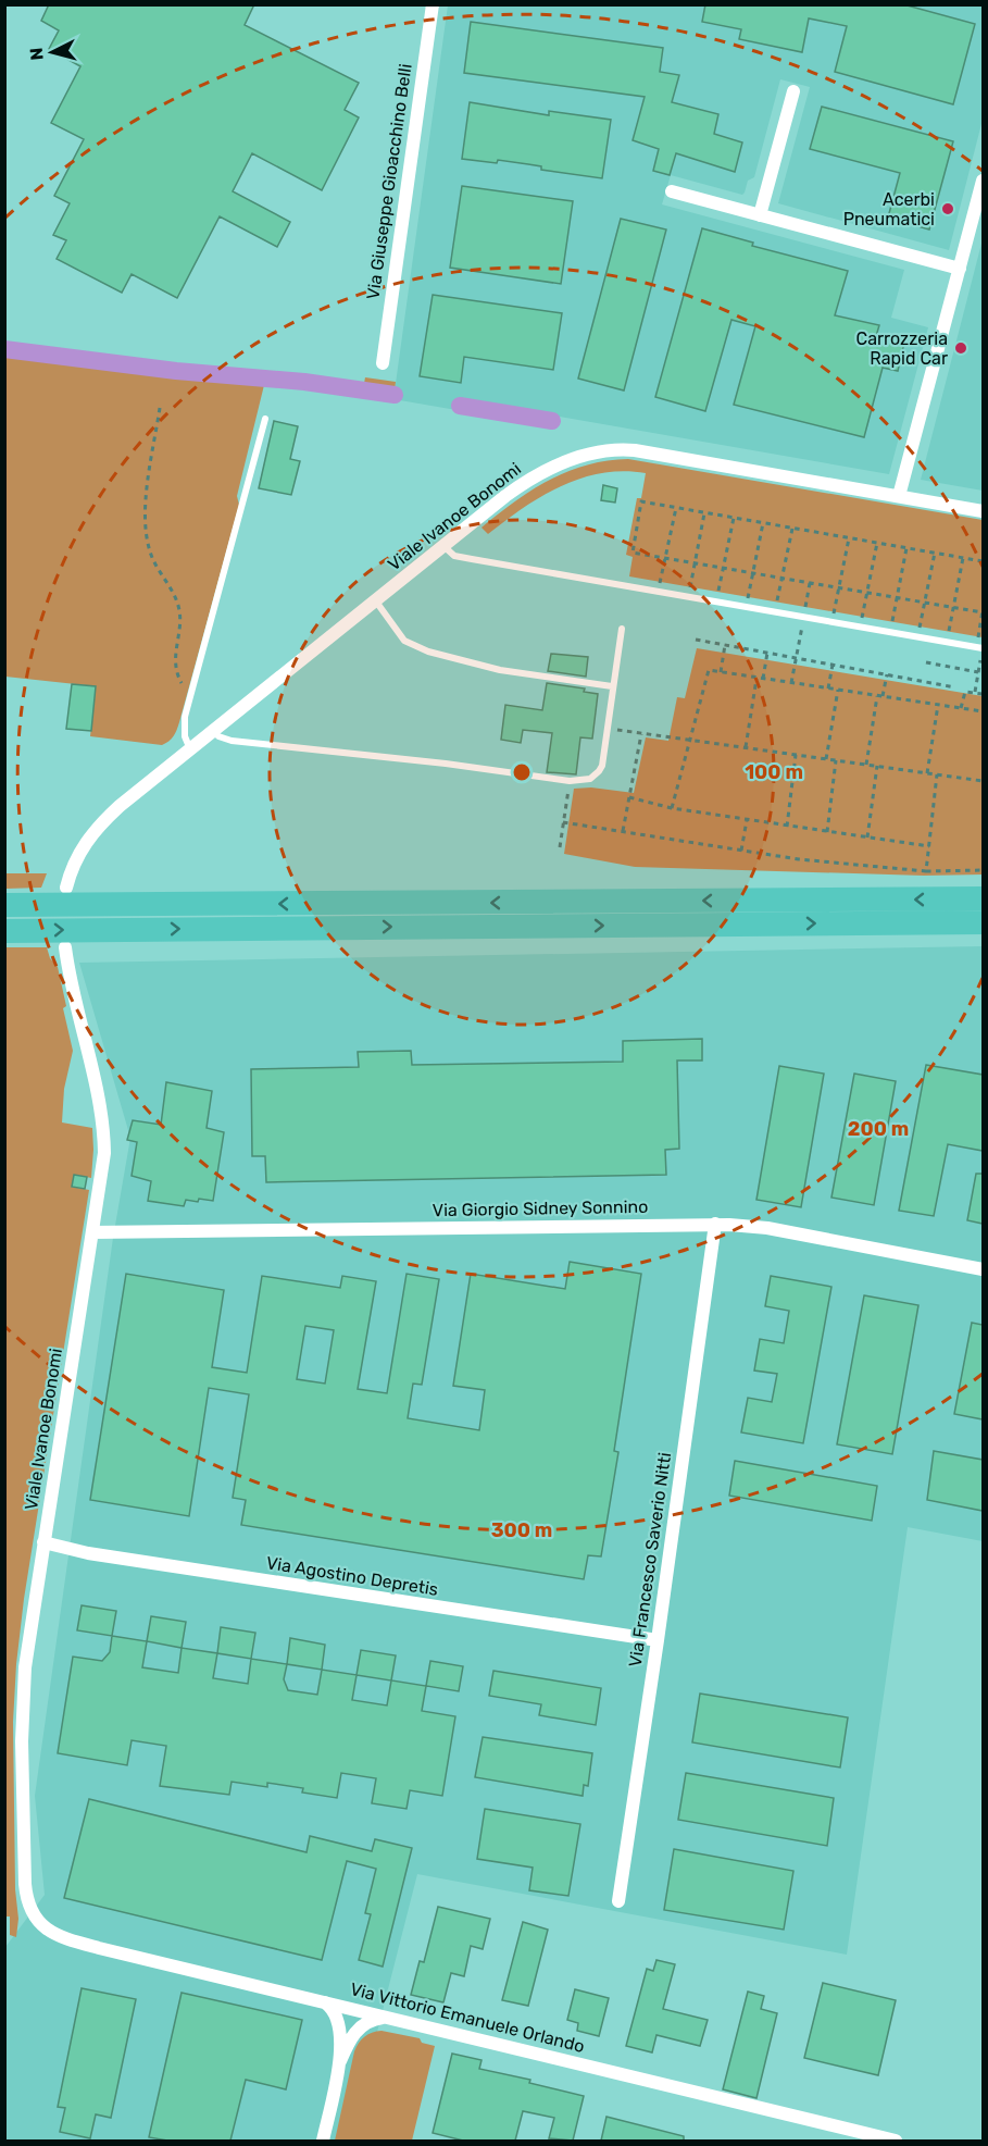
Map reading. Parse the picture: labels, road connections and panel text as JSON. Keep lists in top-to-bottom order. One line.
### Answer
{"streets":{"street":["Via Giuseppe Gioacchino Belli","Viale Ivanoe Bonomi","Via Giorgio Sidney Sonnino","Via Francesco Saverio Nitti","Via Agostino Depretis","Via Vittorio Emanuele Orlando"]},"crossings":[["Viale Ivanoe Bonomi","Via Giorgio Sidney Sonnino"],["Viale Ivanoe Bonomi","Via Agostino Depretis"],["Viale Ivanoe Bonomi","Via Vittorio Emanuele Orlando"],["Via Giorgio Sidney Sonnino","Via Francesco Saverio Nitti"],["Via Francesco Saverio Nitti","Via Agostino Depretis"]],"places":["Acerbi Pneumatici","Carrozzeria Rapid Car"],"north":"left","rings":["100 m","200 m","300 m"]}
